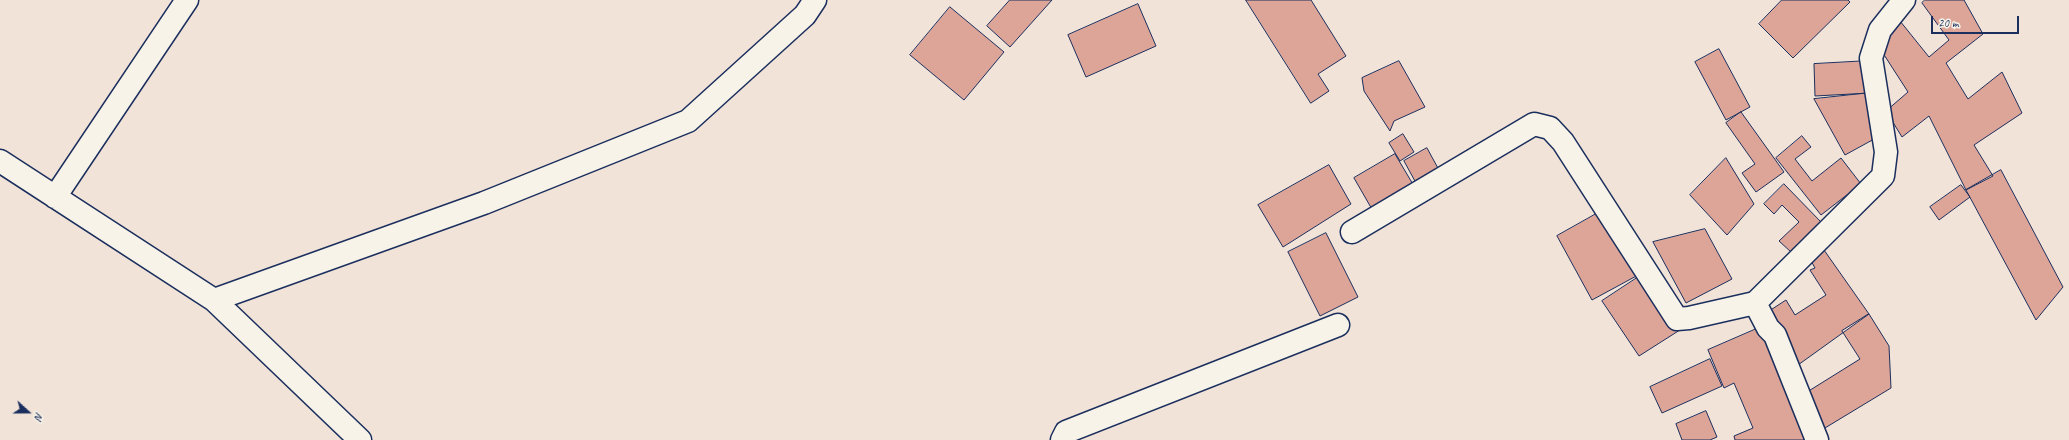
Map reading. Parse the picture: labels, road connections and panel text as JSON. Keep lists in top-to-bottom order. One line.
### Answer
{"scale_bar":"20 m","north":"right"}
